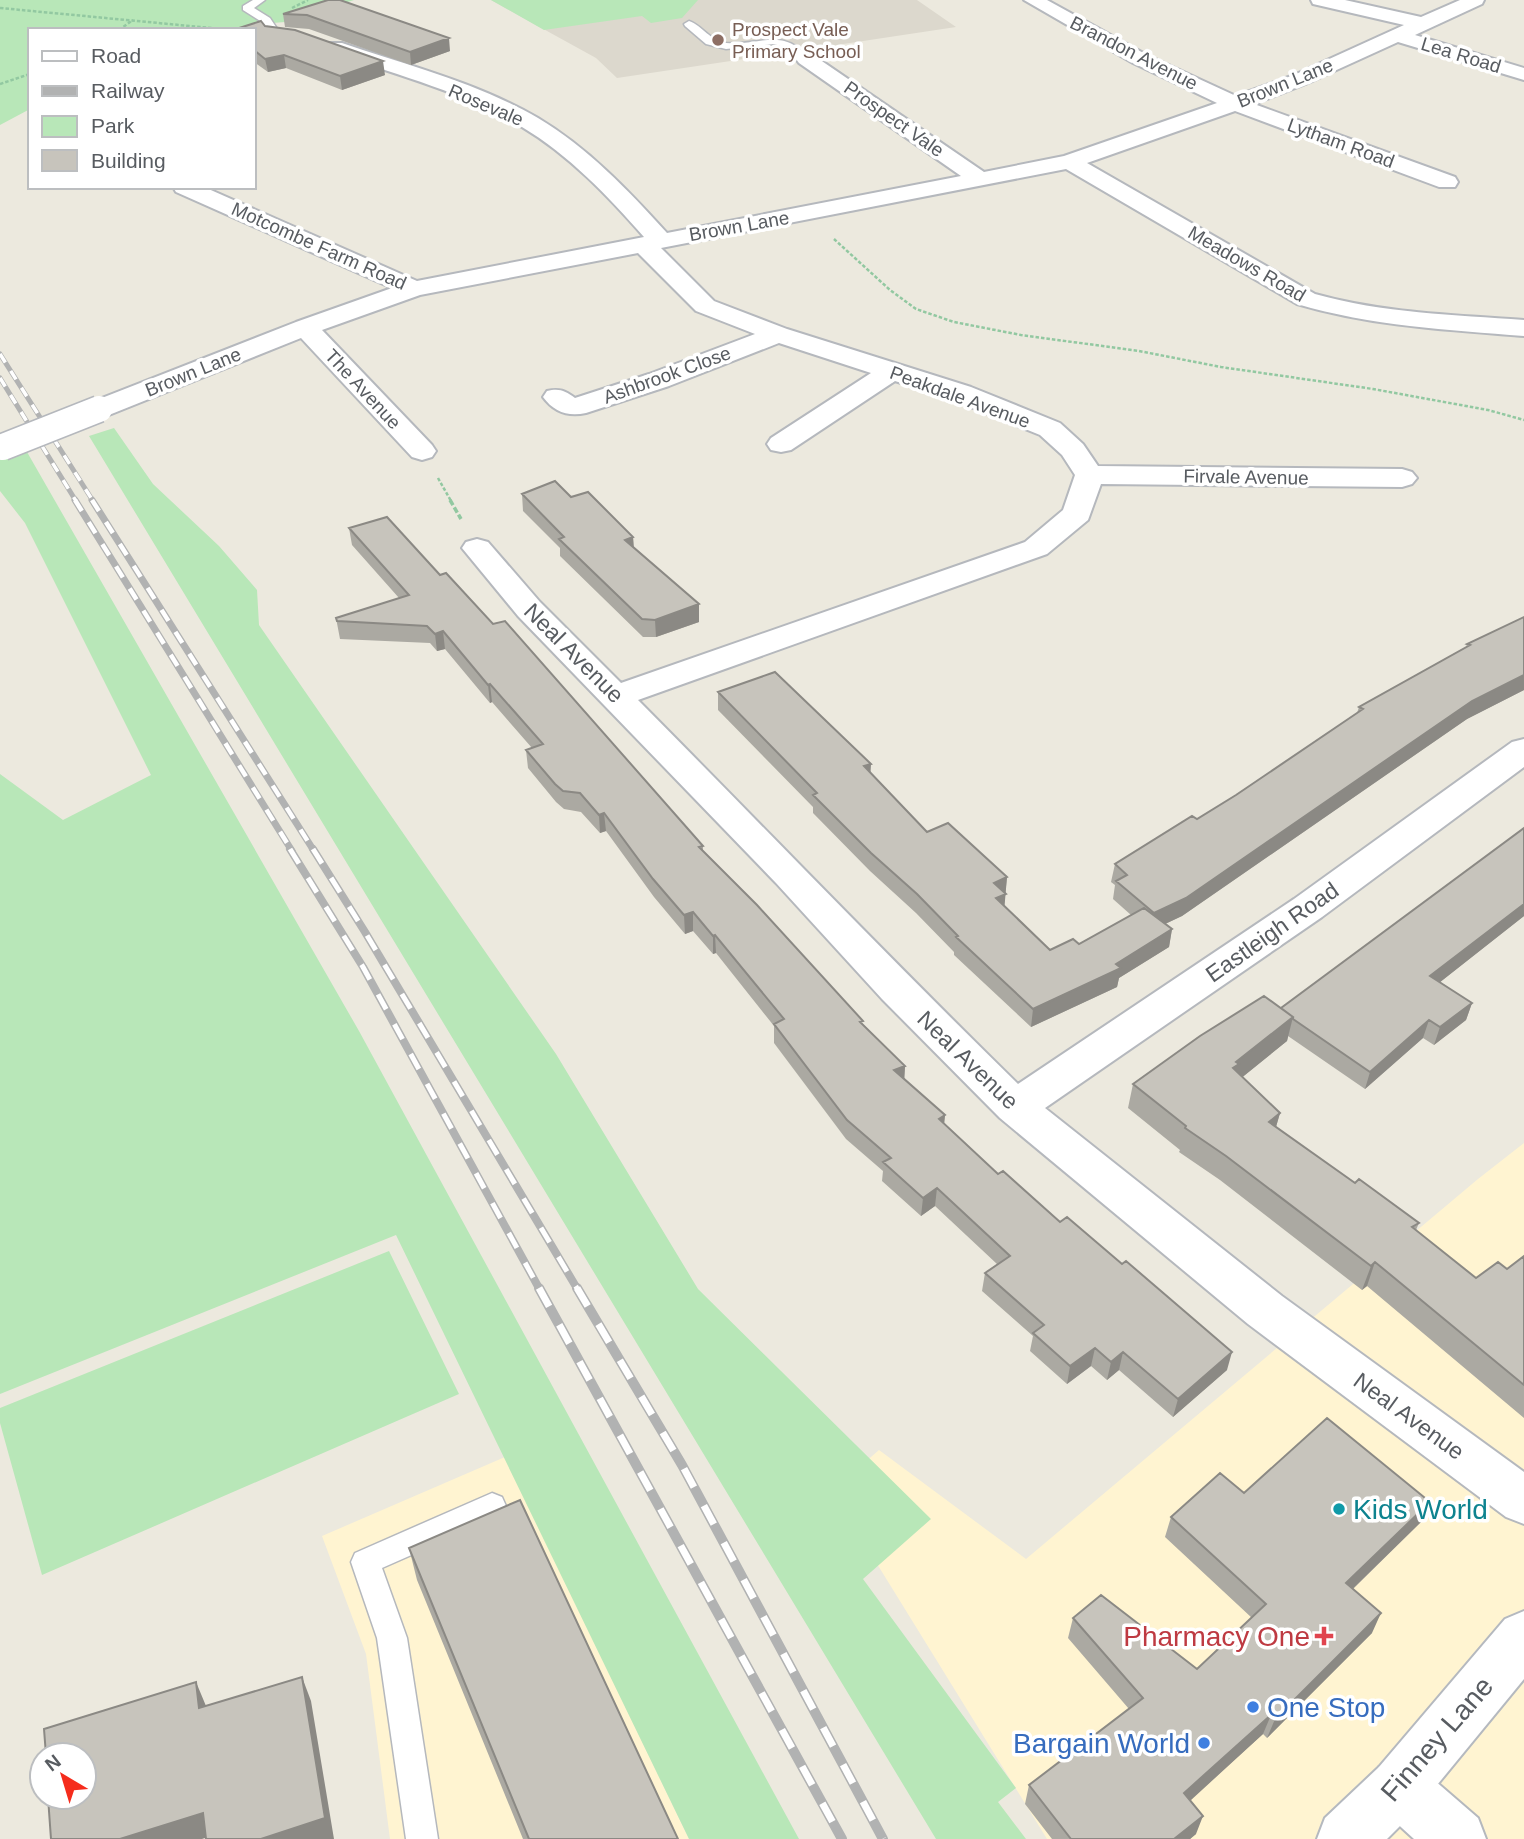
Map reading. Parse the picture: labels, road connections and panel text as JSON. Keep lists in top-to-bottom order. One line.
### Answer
{"streets":{"street":["Brandon Avenue","Lea Road","Brown Lane","Rosevale","Prospect Vale","Lytham Road","Motcombe Farm Road","Meadows Road","Ashbrook Close","The Avenue","Peakdale Avenue","Firvale Avenue","Neal Avenue","Eastleigh Road","Finney Lane"]},"crossings":[["Brandon Avenue","Brown Lane"],["Brandon Avenue","Lytham Road"],["Lea Road","Brown Lane"],["Brown Lane","Rosevale"],["Brown Lane","Prospect Vale"],["Brown Lane","Lytham Road"],["Brown Lane","Motcombe Farm Road"],["Brown Lane","Meadows Road"],["Brown Lane","The Avenue"],["Brown Lane","Peakdale Avenue"],["Rosevale","Peakdale Avenue"],["Ashbrook Close","Peakdale Avenue"],["Peakdale Avenue","Firvale Avenue"],["Neal Avenue","Eastleigh Road"]],"places":{"other":["Prospect Vale Primary School","Kids World","One Stop","Bargain World"],"health":["Pharmacy One"]},"legend":["Road","Railway","Park","Building"],"north":"top left"}
